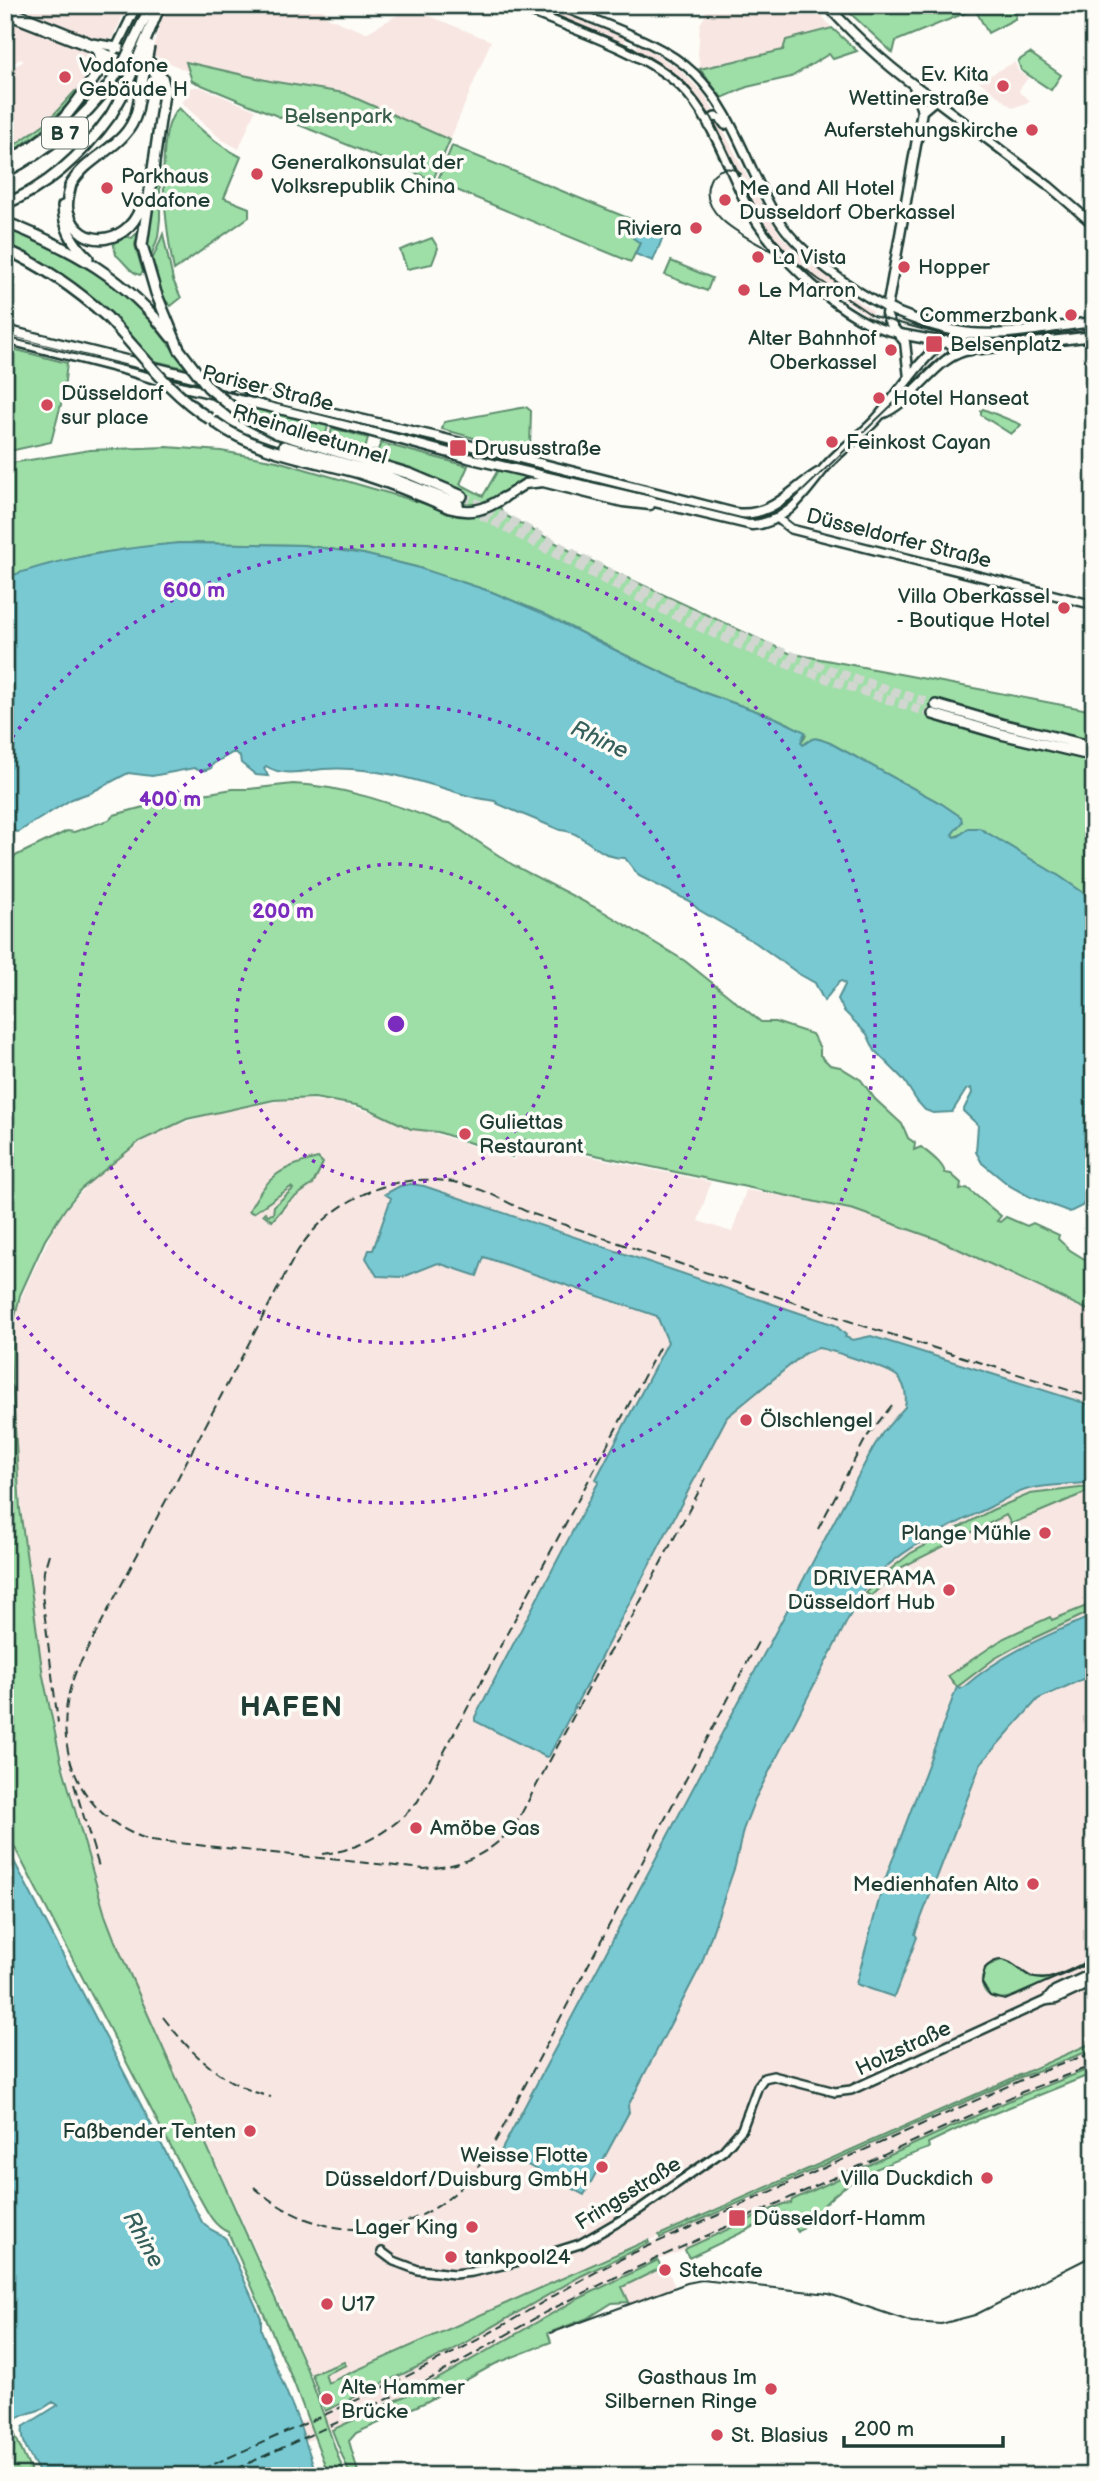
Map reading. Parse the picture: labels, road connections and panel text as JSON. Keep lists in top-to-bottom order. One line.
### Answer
{"streets":{"highway":["B 7","Rheinalleetunnel"],"main road":["Pariser Straße","Düsseldorfer Straße","Holzstraße"],"street":["Fringsstraße"]},"crossings":[["Pariser Straße","Düsseldorfer Straße"],["Holzstraße","Fringsstraße"]],"districts":["HAFEN"],"water":["Rhine"],"parks":["Belsenpark"],"places":{"other":["Vodafone Gebäude H","Ev. Kita Wettinerstraße","Auferstehungskirche","Generalkonsulat der Volksrepublik China","Parkhaus Vodafone","Me and All Hotel Dusseldorf Oberkassel","Riviera","La Vista","Hopper","Le Marron","Commerzbank","Alter Bahnhof Oberkassel","Hotel Hanseat","Düsseldorf sur place","Feinkost Cayan","Villa Oberkassel - Boutique Hotel","Guliettas Restaurant","Ölschlengel","Plange Mühle","DRIVERAMA Düsseldorf Hub","Amöbe Gas","Medienhafen Alto","Faßbender Tenten","Weisse Flotte Düsseldorf/Duisburg GmbH","Villa Duckdich","Lager King","tankpool24","Stehcafe","U17","Gasthaus Im Silbernen Ringe","Alte Hammer Brücke","St. Blasius"],"transit":["Belsenplatz","Drususstraße","Düsseldorf-Hamm"]},"scale_bar":"200 m","rings":["600 m","400 m","200 m"]}
